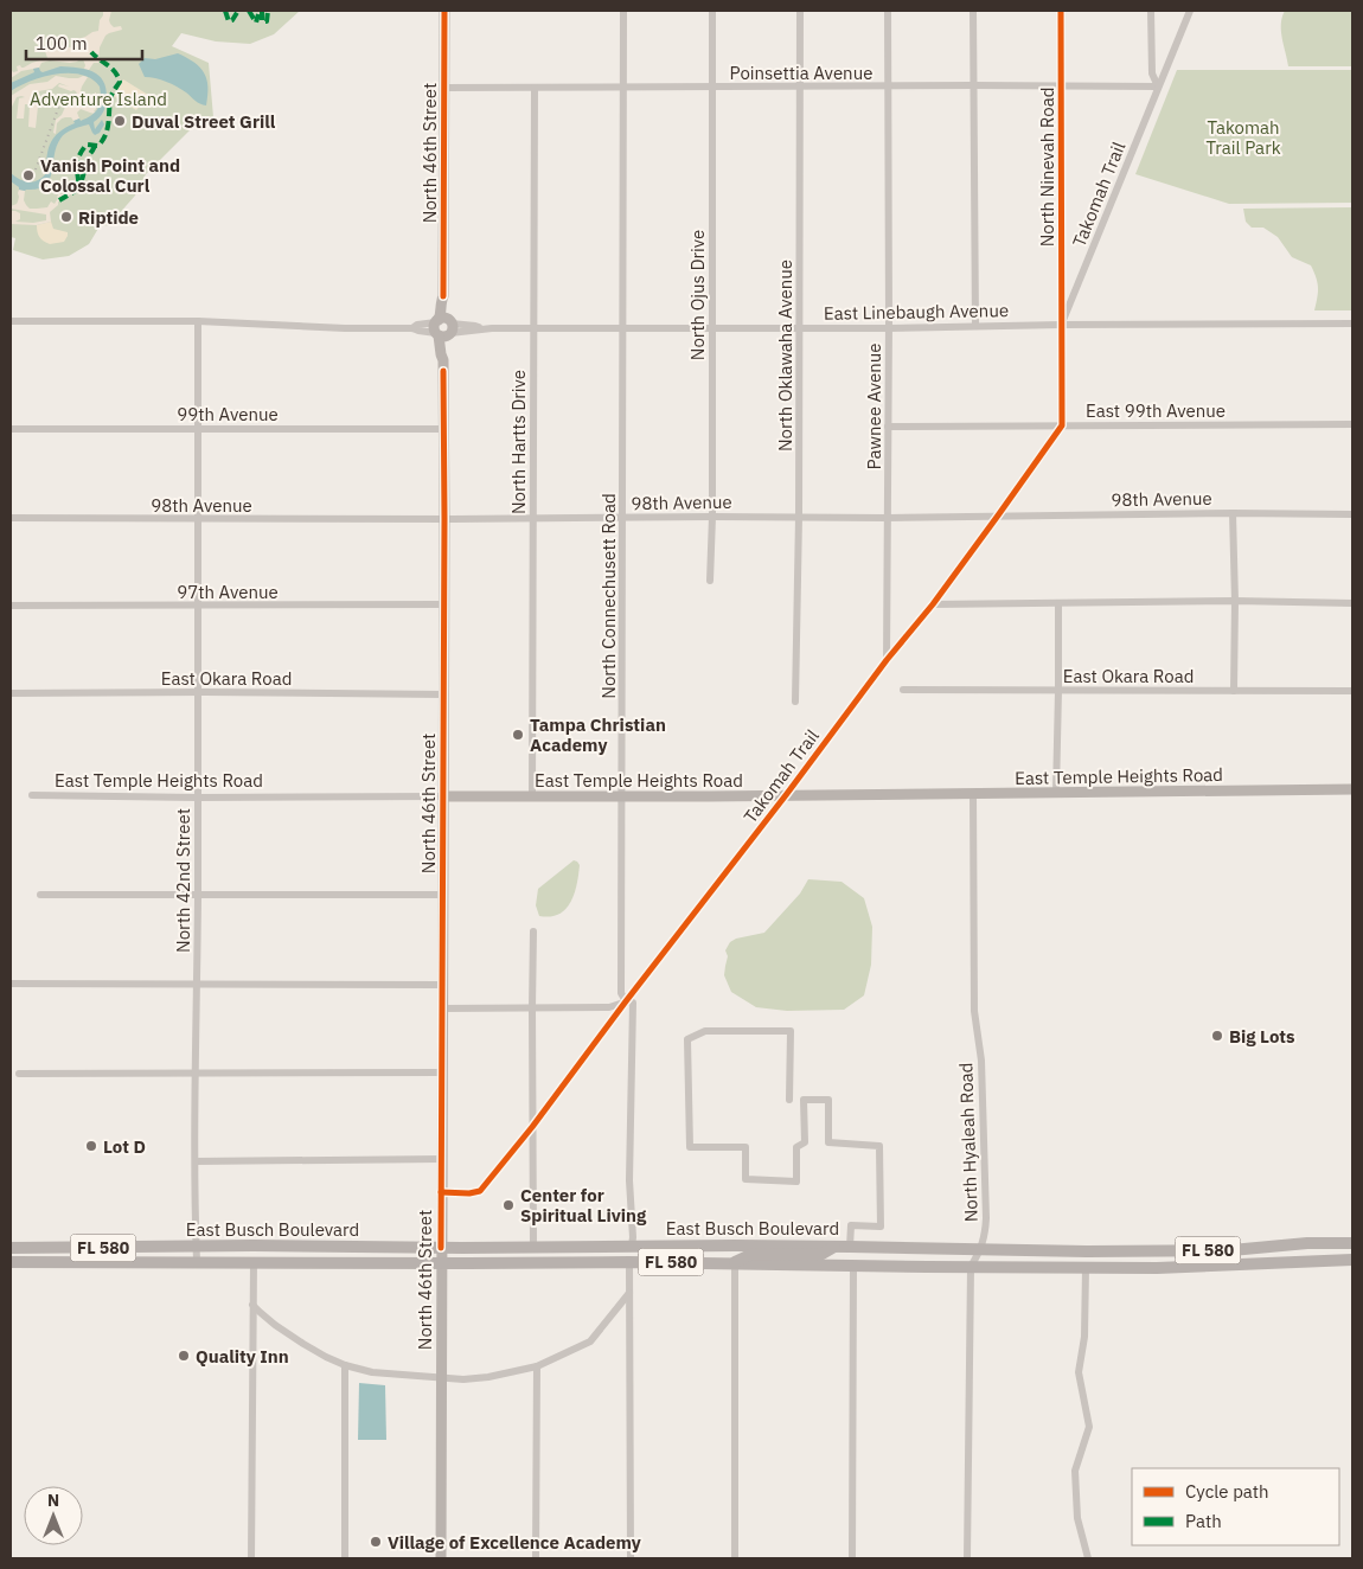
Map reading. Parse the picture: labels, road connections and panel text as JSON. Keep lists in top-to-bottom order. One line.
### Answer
{"streets":{"main road":["East Busch Boulevard","FL 580"],"street":["Poinsettia Avenue","North 46th Street","North Ninevah Road","Takomah Trail","North Ojus Drive","East Linebaugh Avenue","North Oklawaha Avenue","Pawnee Avenue","East 99th Avenue","99th Avenue","North Hartts Drive","98th Avenue","97th Avenue","North Connechusett Road","East Okara Road","East Temple Heights Road","North 42nd Street","North Hyaleah Road"]},"crossings":[["Poinsettia Avenue","North 46th Street"],["Poinsettia Avenue","North Ninevah Road"],["Poinsettia Avenue","Takomah Trail"],["Poinsettia Avenue","North Ojus Drive"],["Poinsettia Avenue","North Oklawaha Avenue"],["Poinsettia Avenue","Pawnee Avenue"],["Poinsettia Avenue","North Hartts Drive"],["Poinsettia Avenue","North Connechusett Road"],["North 46th Street","Takomah Trail"],["North 46th Street","East Linebaugh Avenue"],["North 46th Street","99th Avenue"],["North 46th Street","98th Avenue"],["North 46th Street","97th Avenue"],["North 46th Street","East Okara Road"],["North 46th Street","East Temple Heights Road"],["North 46th Street","East Busch Boulevard"],["North Ninevah Road","Takomah Trail"],["North Ninevah Road","East Linebaugh Avenue"],["Takomah Trail","East Linebaugh Avenue"],["Takomah Trail","Pawnee Avenue"],["Takomah Trail","East 99th Avenue"],["Takomah Trail","98th Avenue"],["Takomah Trail","North Connechusett Road"],["Takomah Trail","East Temple Heights Road"],["North Ojus Drive","East Linebaugh Avenue"],["North Ojus Drive","98th Avenue"],["East Linebaugh Avenue","North Oklawaha Avenue"],["East Linebaugh Avenue","Pawnee Avenue"],["East Linebaugh Avenue","North Hartts Drive"],["East Linebaugh Avenue","North Connechusett Road"],["East Linebaugh Avenue","North 42nd Street"],["North Oklawaha Avenue","98th Avenue"],["Pawnee Avenue","East 99th Avenue"],["Pawnee Avenue","98th Avenue"],["99th Avenue","North 42nd Street"],["North Hartts Drive","98th Avenue"],["North Hartts Drive","East Temple Heights Road"],["98th Avenue","North Connechusett Road"],["98th Avenue","North 42nd Street"],["97th Avenue","North 42nd Street"],["North Connechusett Road","East Temple Heights Road"],["North Connechusett Road","East Busch Boulevard"],["East Okara Road","North 42nd Street"],["East Temple Heights Road","North 42nd Street"],["East Temple Heights Road","North Hyaleah Road"],["North 42nd Street","East Busch Boulevard"],["North Hyaleah Road","East Busch Boulevard"]],"parks":["Adventure Island","Takomah Trail Park"],"places":["Duval Street Grill","Vanish Point and Colossal Curl","Riptide","Tampa Christian Academy","Big Lots","Lot D","Center for Spiritual Living","Quality Inn","Village of Excellence Academy"],"legend":["Cycle path","Path"],"scale_bar":"100 m","north":"top"}
